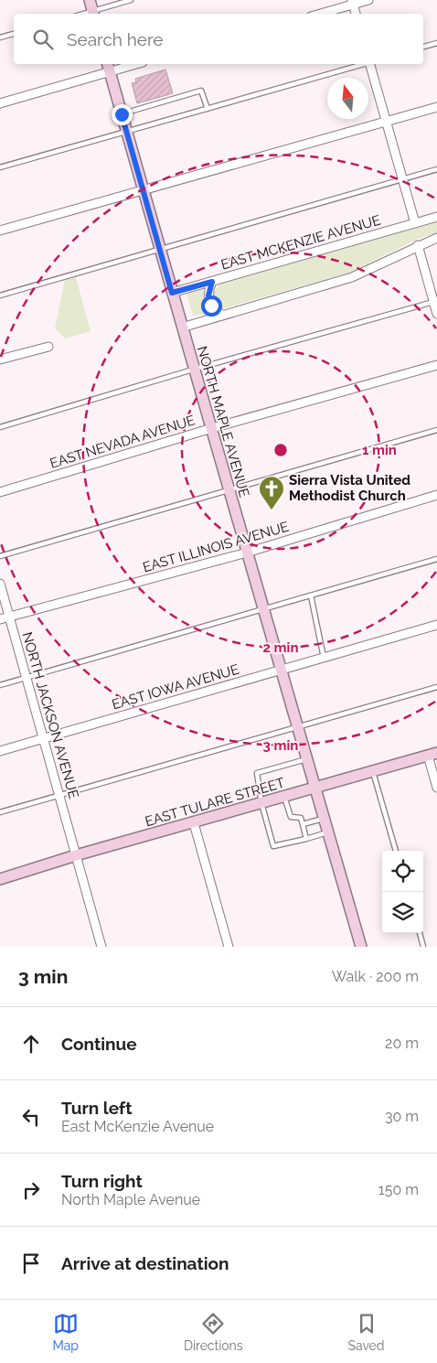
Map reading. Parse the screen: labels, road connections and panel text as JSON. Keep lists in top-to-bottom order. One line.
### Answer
{"streets":{"main road":["NORTH MAPLE AVENUE","EAST TULARE STREET"],"street":["EAST MCKENZIE AVENUE","EAST NEVADA AVENUE","EAST ILLINOIS AVENUE","EAST IOWA AVENUE","NORTH JACKSON AVENUE"]},"crossings":[["EAST MCKENZIE AVENUE","NORTH MAPLE AVENUE"],["NORTH MAPLE AVENUE","EAST NEVADA AVENUE"],["NORTH MAPLE AVENUE","EAST ILLINOIS AVENUE"],["NORTH MAPLE AVENUE","EAST IOWA AVENUE"],["NORTH MAPLE AVENUE","EAST TULARE STREET"],["EAST ILLINOIS AVENUE","NORTH JACKSON AVENUE"],["EAST IOWA AVENUE","NORTH JACKSON AVENUE"],["NORTH JACKSON AVENUE","EAST TULARE STREET"]],"places":{"church":["Sierra Vista United Methodist Church"]},"north":"top","page":{"search":"Search here","heading":["3 min","Walk · 200 m"],"list":[["Continue","20 m"],["Turn left","East McKenzie Avenue","30 m"],["Turn right","North Maple Avenue","150 m"],"Arrive at destination"],"nav":["Map","Directions","Saved"]},"rings":["1 min","2 min","3 min"]}
